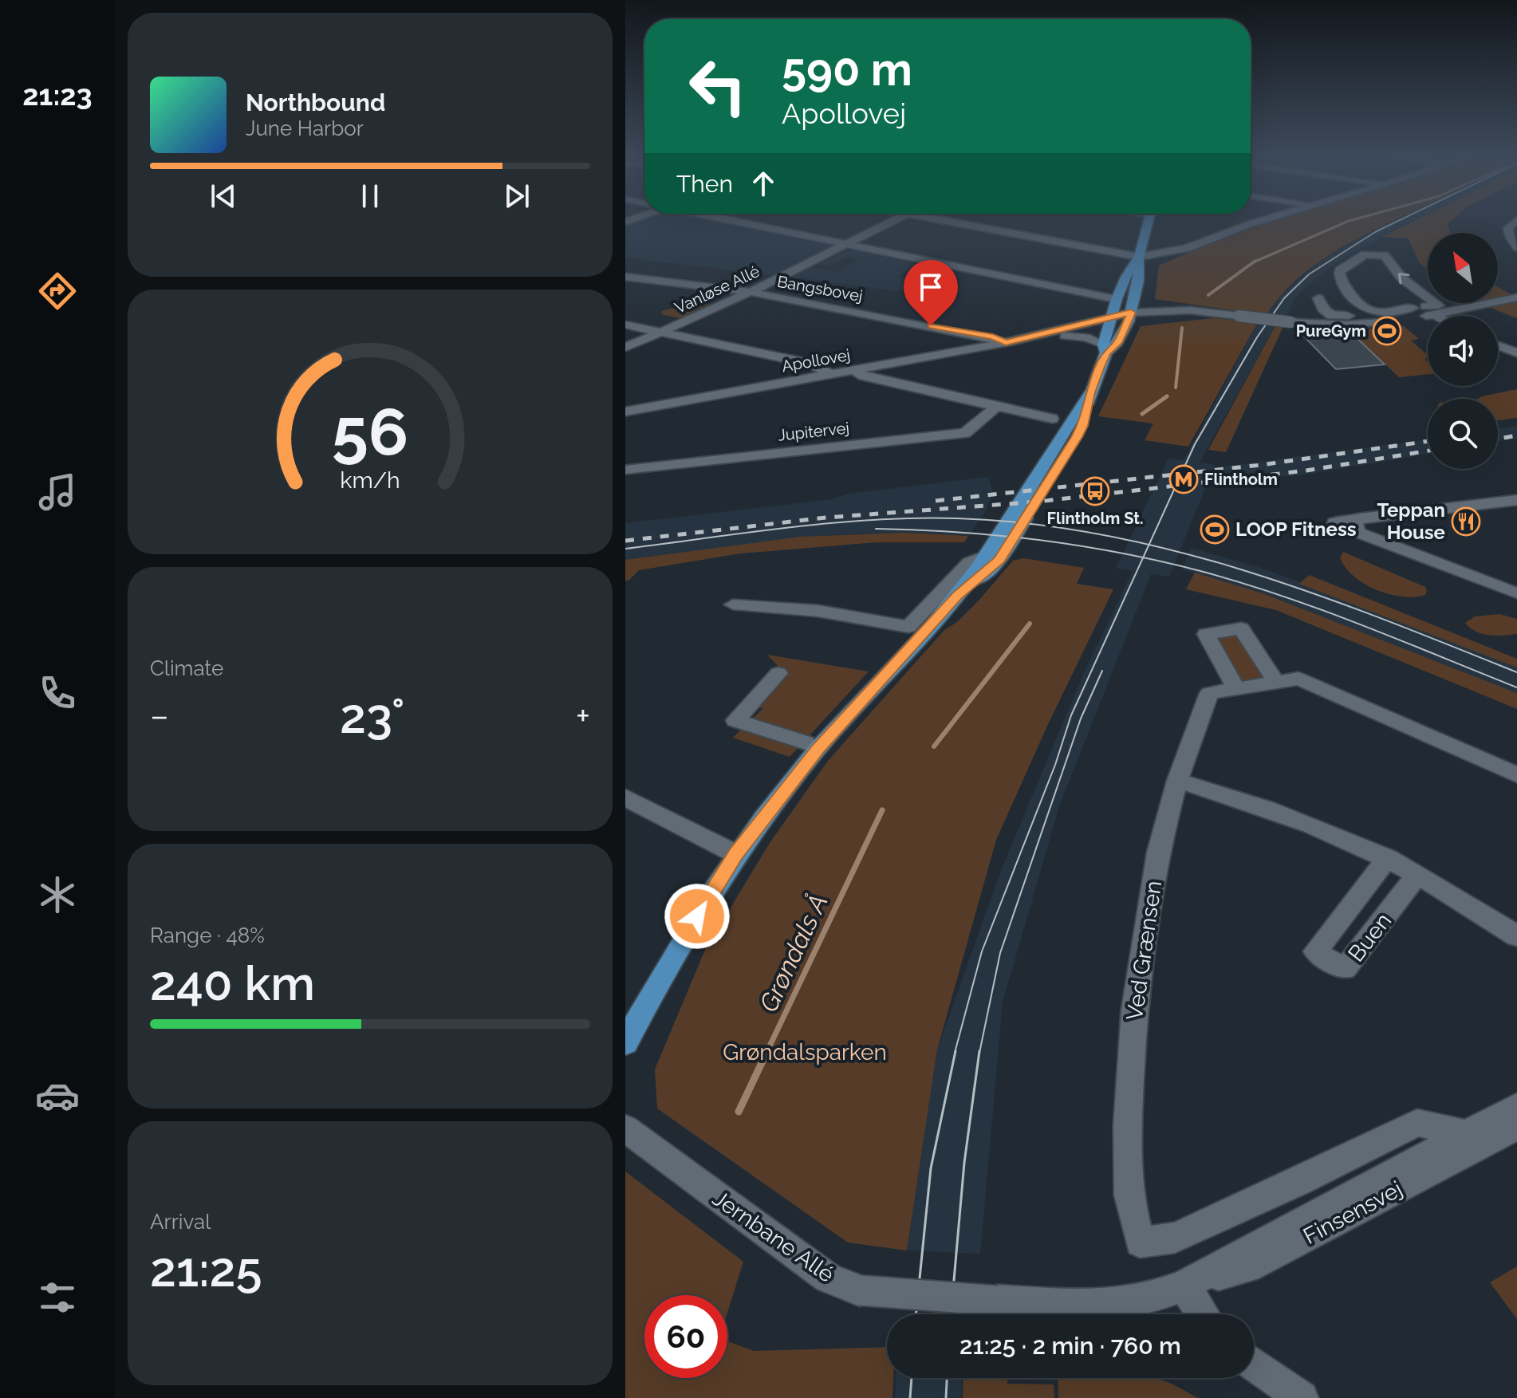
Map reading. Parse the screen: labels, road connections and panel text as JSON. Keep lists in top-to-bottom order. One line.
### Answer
{"streets":{"street":["Bangsbovej","Vanløse Allé","Apollovej","Jupitervej","Buen","Ved Grænsen","Finsensvej","Jernbane Allé"]},"crossings":[["Bangsbovej","Vanløse Allé"],["Bangsbovej","Apollovej"],["Ved Grænsen","Finsensvej"],["Finsensvej","Jernbane Allé"]],"water":["Grøndals Å"],"parks":["Grøndalsparken"],"places":{"sports":["PureGym","LOOP Fitness"],"metro station":["Flintholm"],"bus stop":["Flintholm St."],"restaurant":["Teppan House"]},"north":"top left","page":{"tabs":"21:23","turn":["590 m","Apollovej"],"song":["Northbound","June Harbor"],"then":"Then","tile":["Climate",["Range · 48%","240 km"],["Arrival","21:25"]],"heat":["−","23°","+"],"limit":"60","trip":"21:25 · 2 min · 760 m","gauge":["56","km/h"]}}
